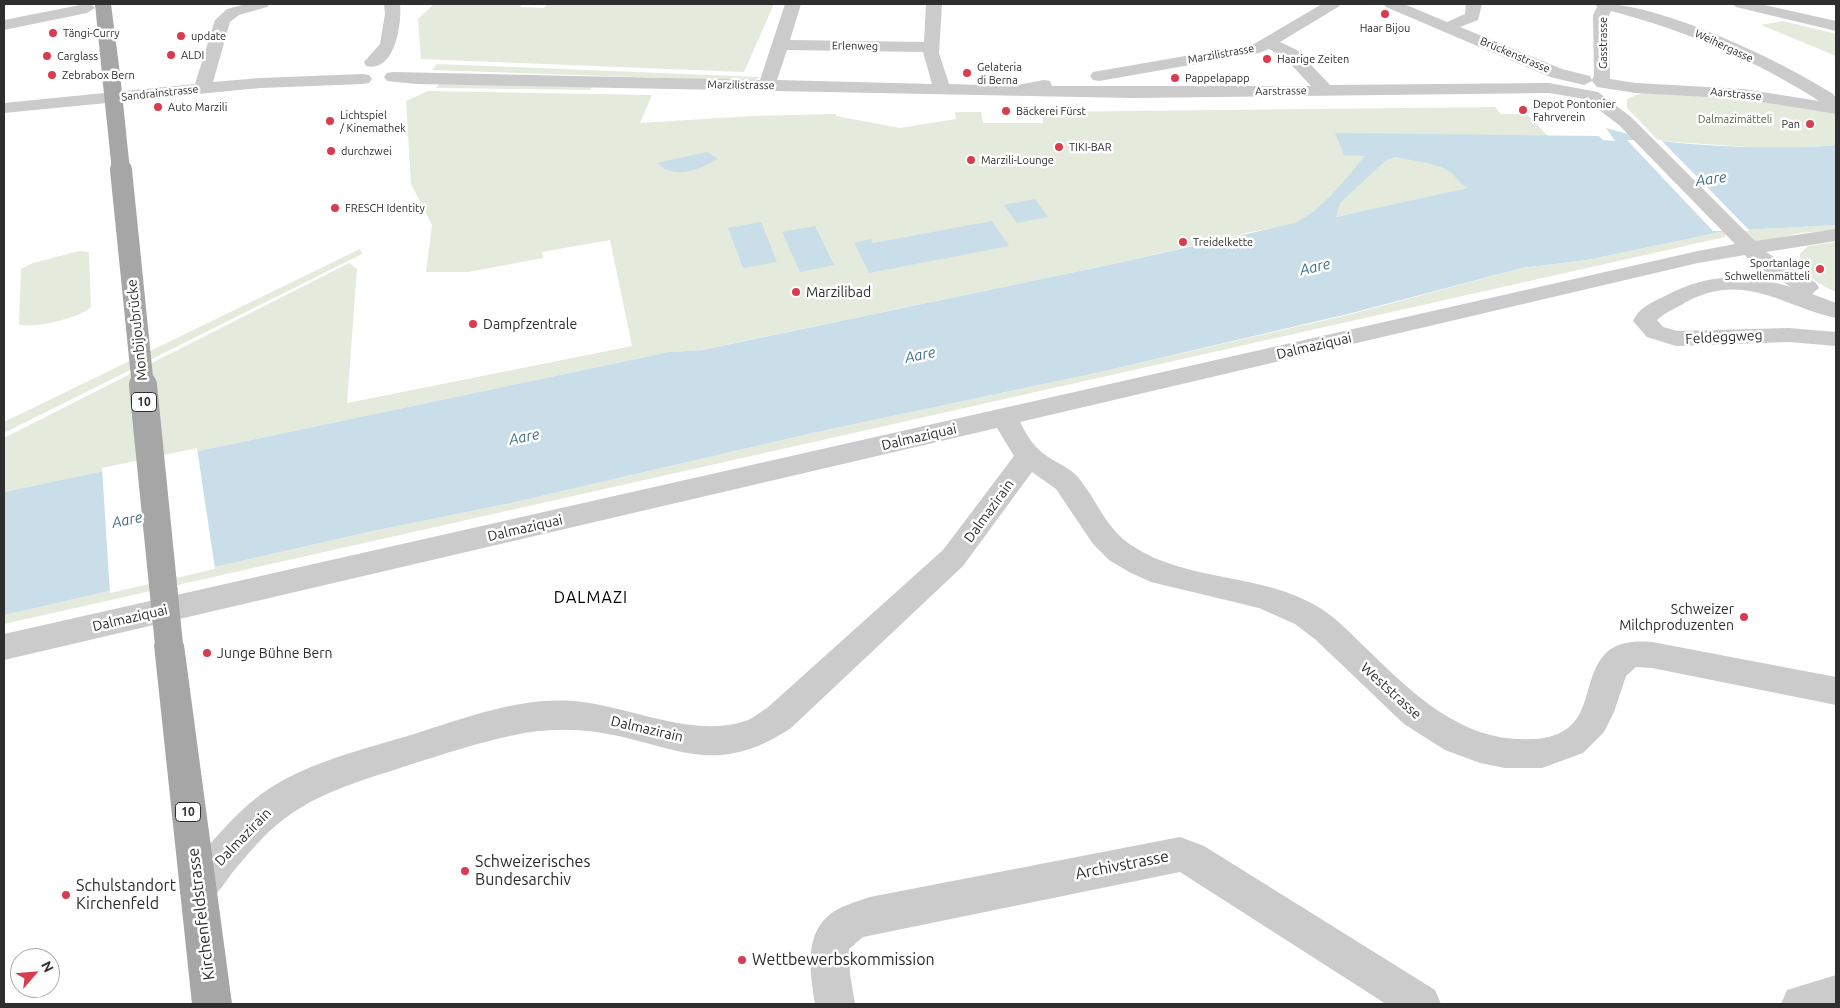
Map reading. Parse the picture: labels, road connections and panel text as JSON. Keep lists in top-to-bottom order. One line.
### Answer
{"streets":{"main road":["Monbijoubrücke","10","Kirchenfeldstrasse"],"street":["Gasstrasse","Erlenweg","Weihergasse","Marzilistrasse","Brückenstrasse","Aarstrasse","Sandrainstrasse","Feldeggweg","Dalmaziquai","Dalmazirain","Weststrasse","Archivstrasse"]},"crossings":[["Gasstrasse","Weihergasse"],["Gasstrasse","Brückenstrasse"],["Gasstrasse","Aarstrasse"],["Weihergasse","Aarstrasse"],["Marzilistrasse","Aarstrasse"],["Marzilistrasse","Sandrainstrasse"],["Brückenstrasse","Aarstrasse"],["Monbijoubrücke","Kirchenfeldstrasse"],["Dalmaziquai","Weststrasse"],["Dalmazirain","Weststrasse"],["Dalmazirain","Kirchenfeldstrasse"]],"districts":["DALMAZI"],"water":["Aare"],"parks":["Dalmazimätteli"],"places":["Haar Bijou","Tängi-Curry","update","ALDI","Carglass","Haarige Zeiten","Gelateria di Berna","Zebrabox Bern","Pappelapapp","Auto Marzili","Depot Pontonier Fahrverein","Bäckerei Fürst","Lichtspiel / Kinemathek","Pan","TIKI-BAR","durchzwei","Marzili-Lounge","FRESCH Identity","Treidelkette","Sportanlage Schwellenmätteli","Marzilibad","Dampfzentrale","Schweizer Milchproduzenten","Junge Bühne Bern","Schweizerisches Bundesarchiv","Schulstandort Kirchenfeld","Wettbewerbskommission"],"north":"top right"}
